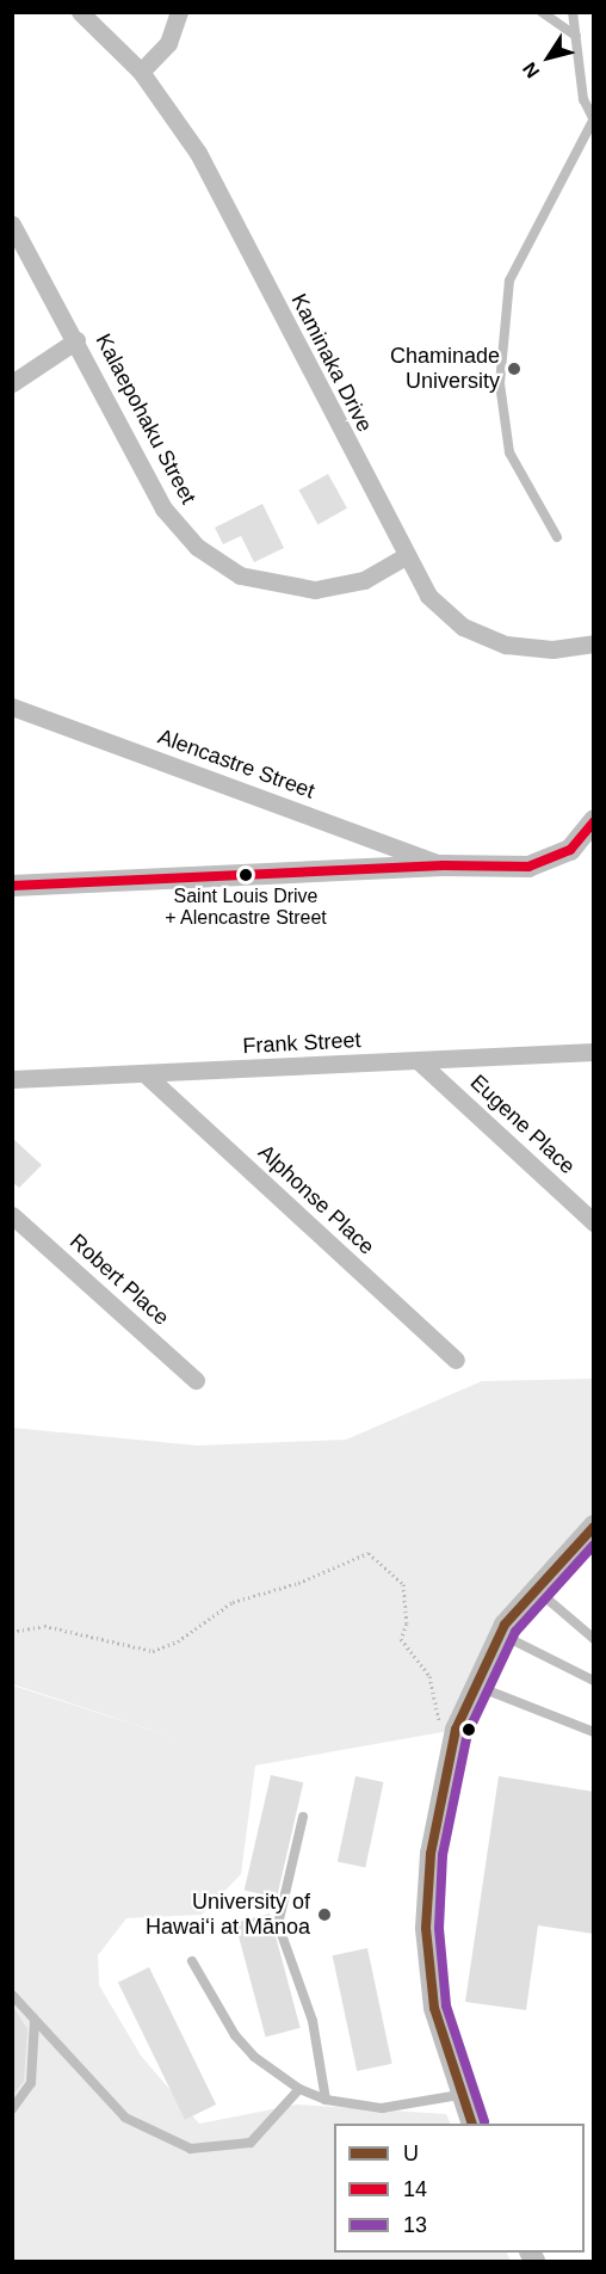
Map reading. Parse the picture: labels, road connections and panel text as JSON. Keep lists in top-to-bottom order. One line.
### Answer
{"streets":{"street":["Kaminaka Drive","Kalaepohaku Street","Alencastre Street","Frank Street","Eugene Place","Alphonse Place","Robert Place"]},"crossings":[["Kaminaka Drive","Kalaepohaku Street"],["Frank Street","Eugene Place"],["Frank Street","Alphonse Place"]],"places":["Chaminade University","Saint Louis Drive + Alencastre Street","University of Hawaiʻi at Mānoa"],"lines":["transit line 14","transit line U","transit line 13"],"legend":["U","14","13"],"north":"bottom left"}
